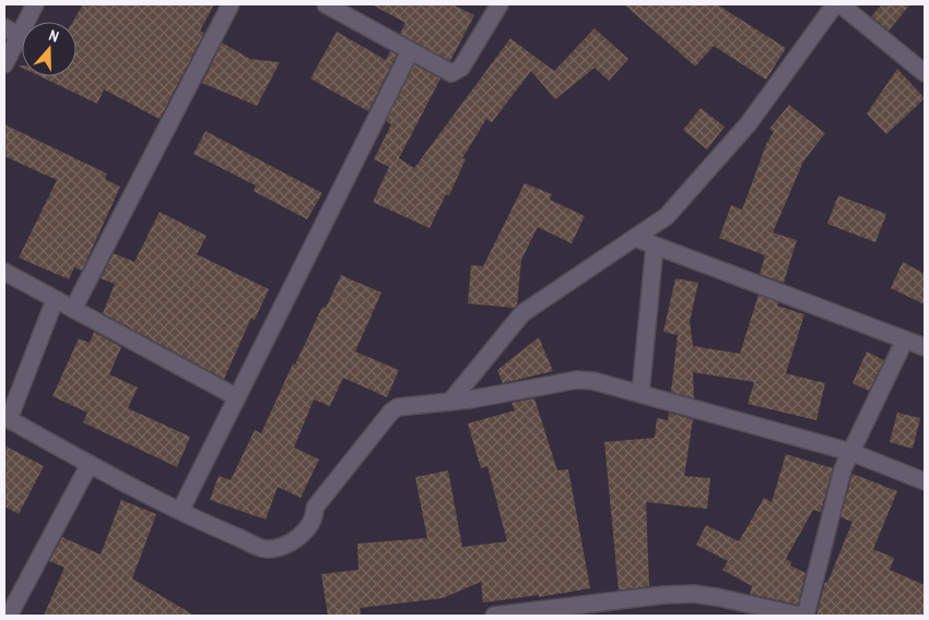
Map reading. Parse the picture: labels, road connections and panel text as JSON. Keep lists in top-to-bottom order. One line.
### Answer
{"north":"top"}
